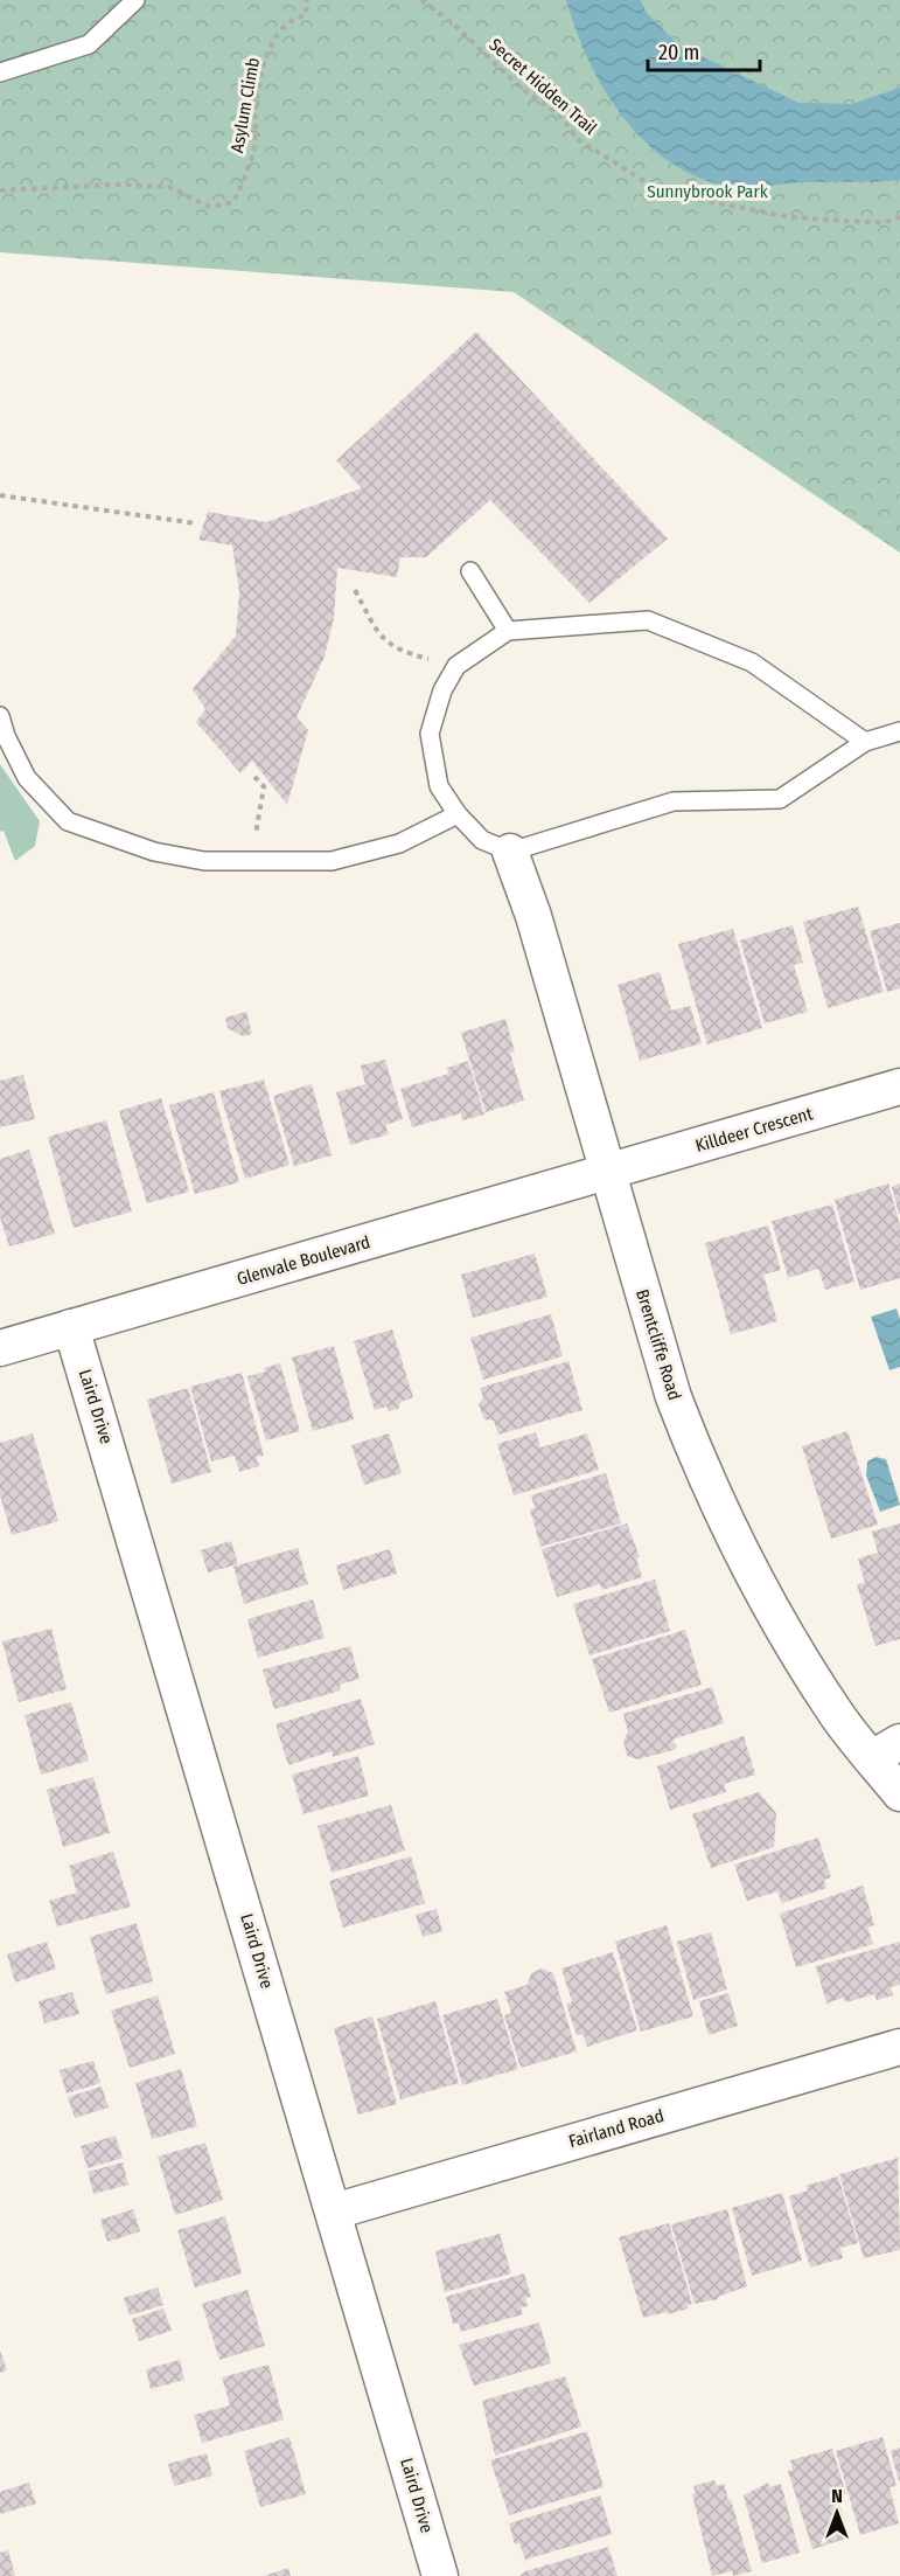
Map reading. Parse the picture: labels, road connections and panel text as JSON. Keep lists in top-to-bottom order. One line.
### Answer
{"streets":{"street":["Killdeer Crescent","Glenvale Boulevard","Brentcliffe Road","Laird Drive","Fairland Road"],"path":["Secret Hidden Trail","Asylum Climb"]},"crossings":[["Killdeer Crescent","Glenvale Boulevard"],["Killdeer Crescent","Brentcliffe Road"],["Glenvale Boulevard","Brentcliffe Road"],["Glenvale Boulevard","Laird Drive"],["Laird Drive","Fairland Road"]],"parks":["Sunnybrook Park"],"scale_bar":"20 m","north":"top"}
